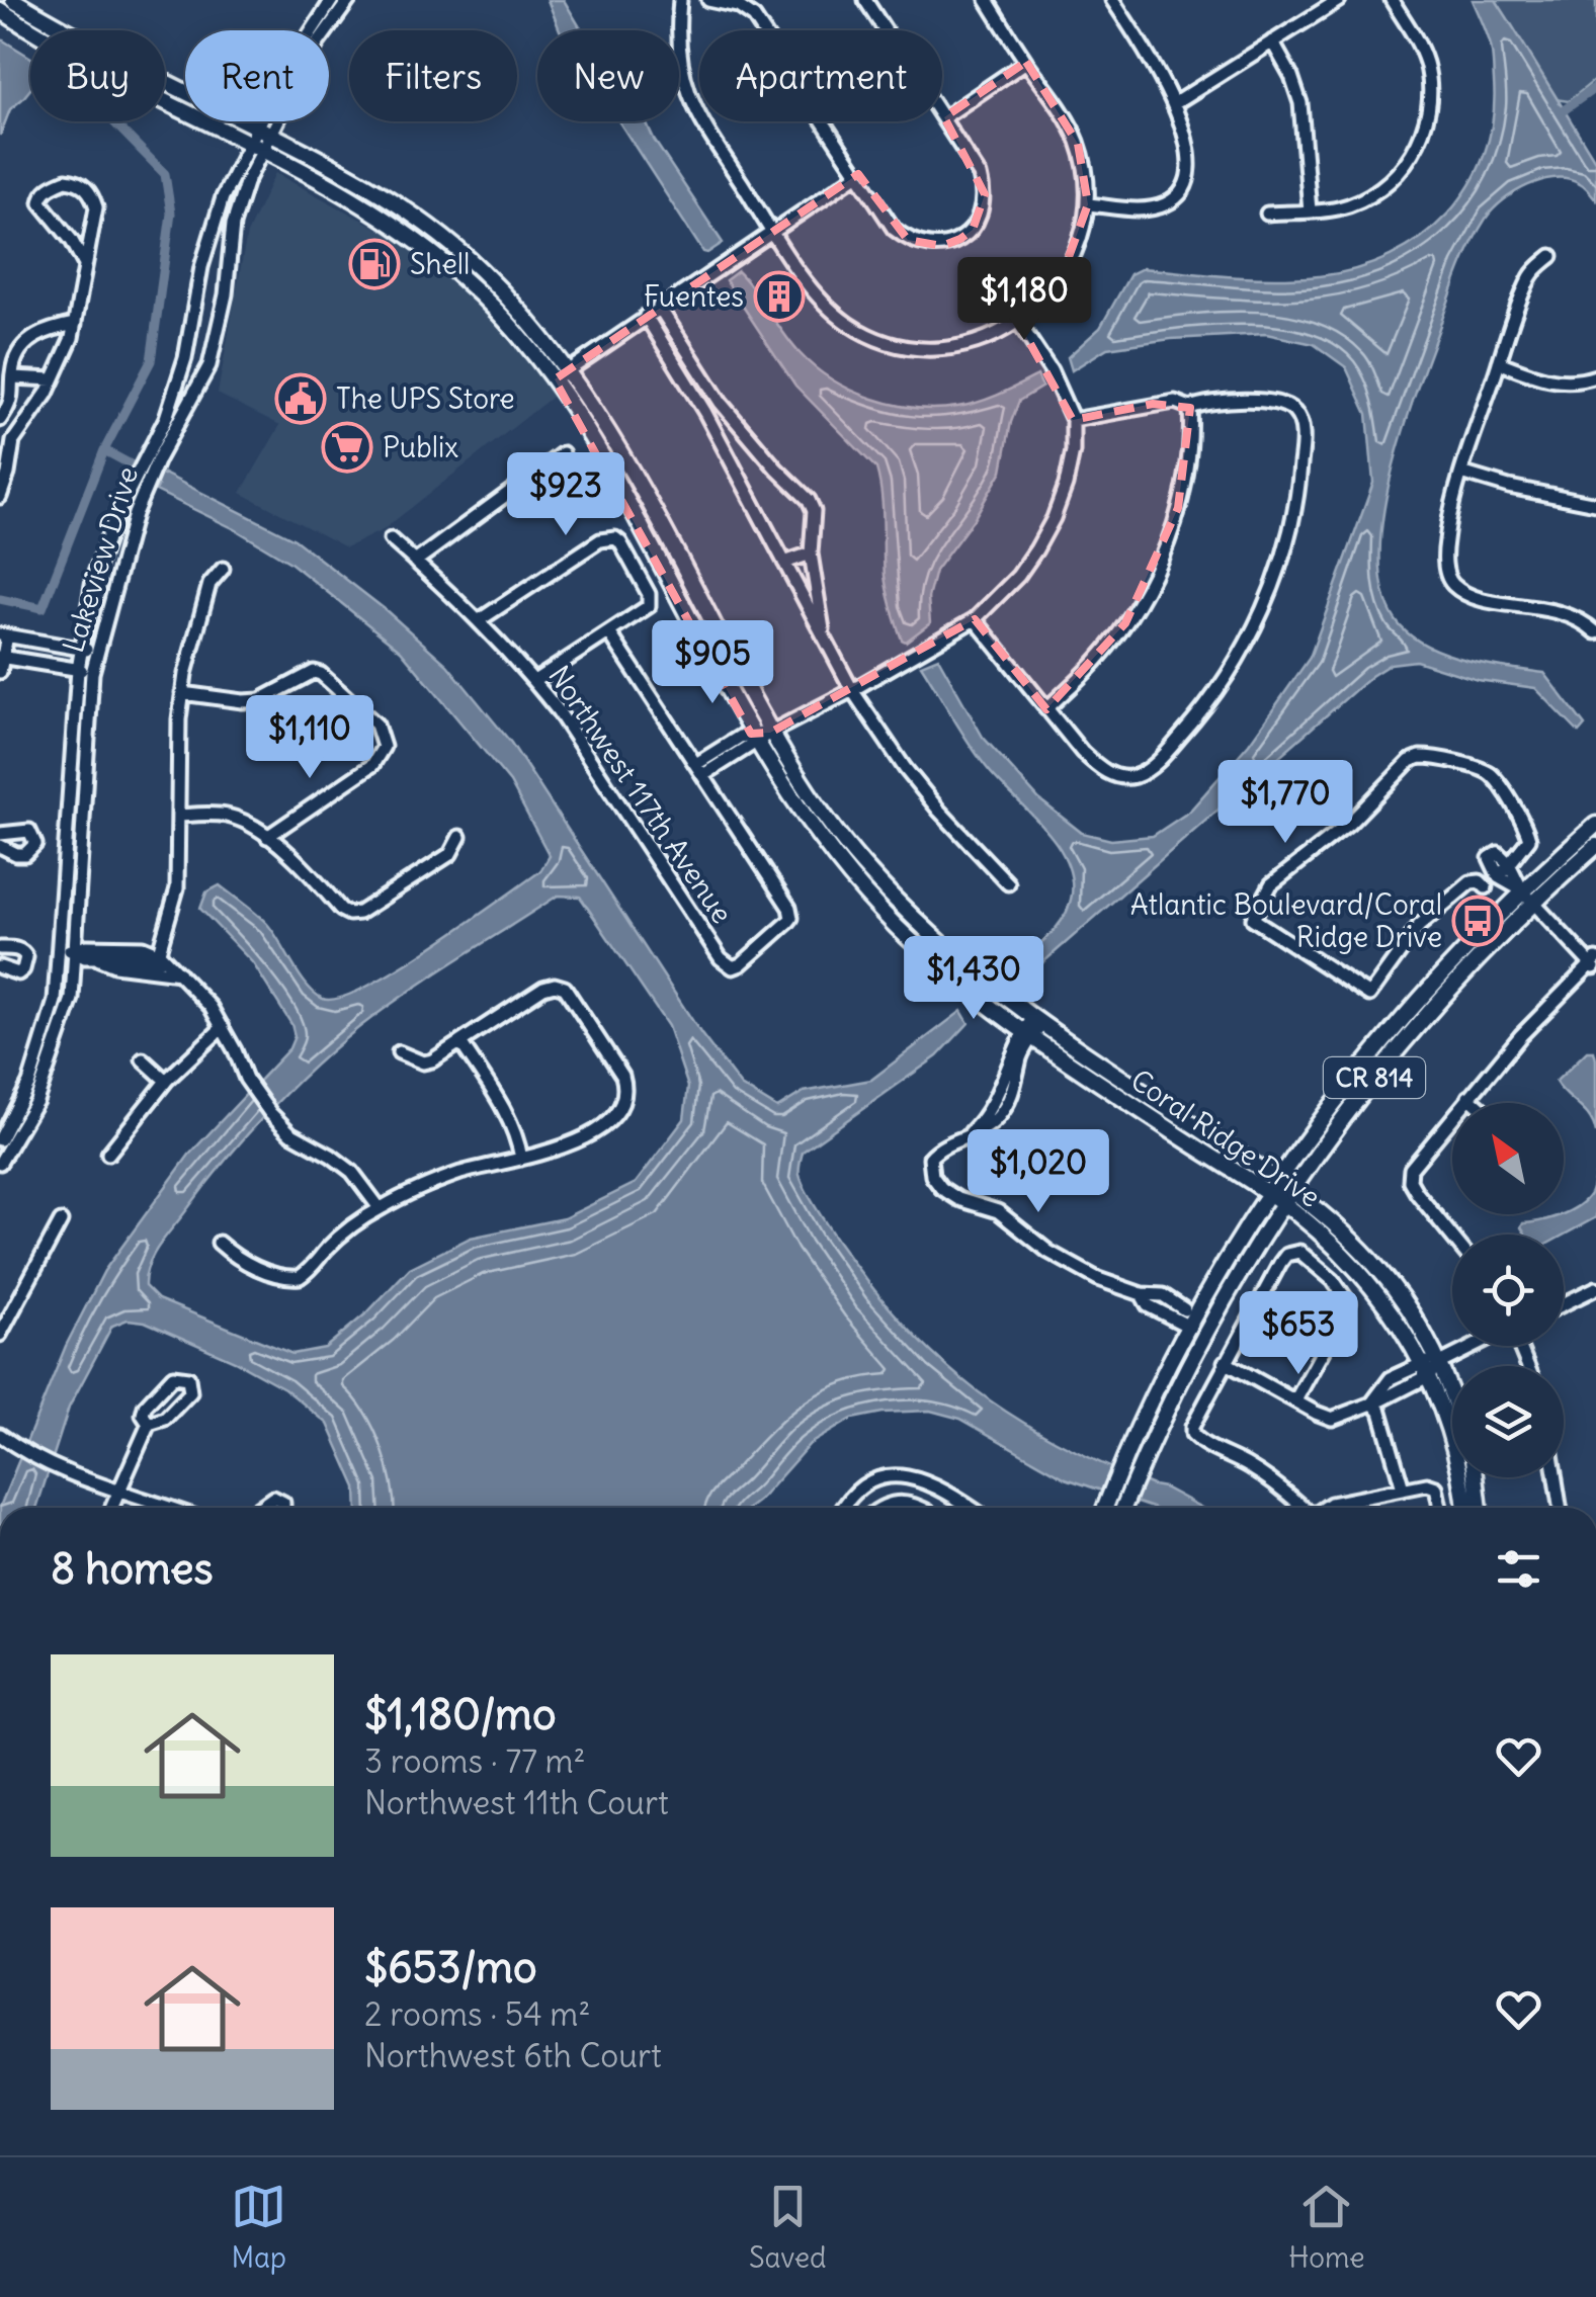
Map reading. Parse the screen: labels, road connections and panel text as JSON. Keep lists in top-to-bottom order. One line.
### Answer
{"streets":{"main road":["CR 814","Coral Ridge Drive"],"street":["Lakeview Drive","Northwest 117th Avenue"]},"crossings":[["Lakeview Drive","Coral Ridge Drive"],["CR 814","Coral Ridge Drive"]],"places":{"fuel station":["Shell"],"building":["Fuentes"],"public building":["The UPS Store"],"supermarket":["Publix"],"bus stop":["Atlantic Boulevard/Coral Ridge Drive"]},"north":"top left","page":{"chip":["Buy","Rent","Filters","New","Apartment"],"price":["$1,180","$923","$905","$1,110","$1,770","$1,430","$1,020","$653"],"heading":"8 homes","list":[{"name":"$1,180/mo","note":"3 rooms · 77 m² · Northwest 11th Court"},{"name":"$653/mo","note":"2 rooms · 54 m² · Northwest 6th Court"}],"tabs":["Map","Saved","Home"]}}
